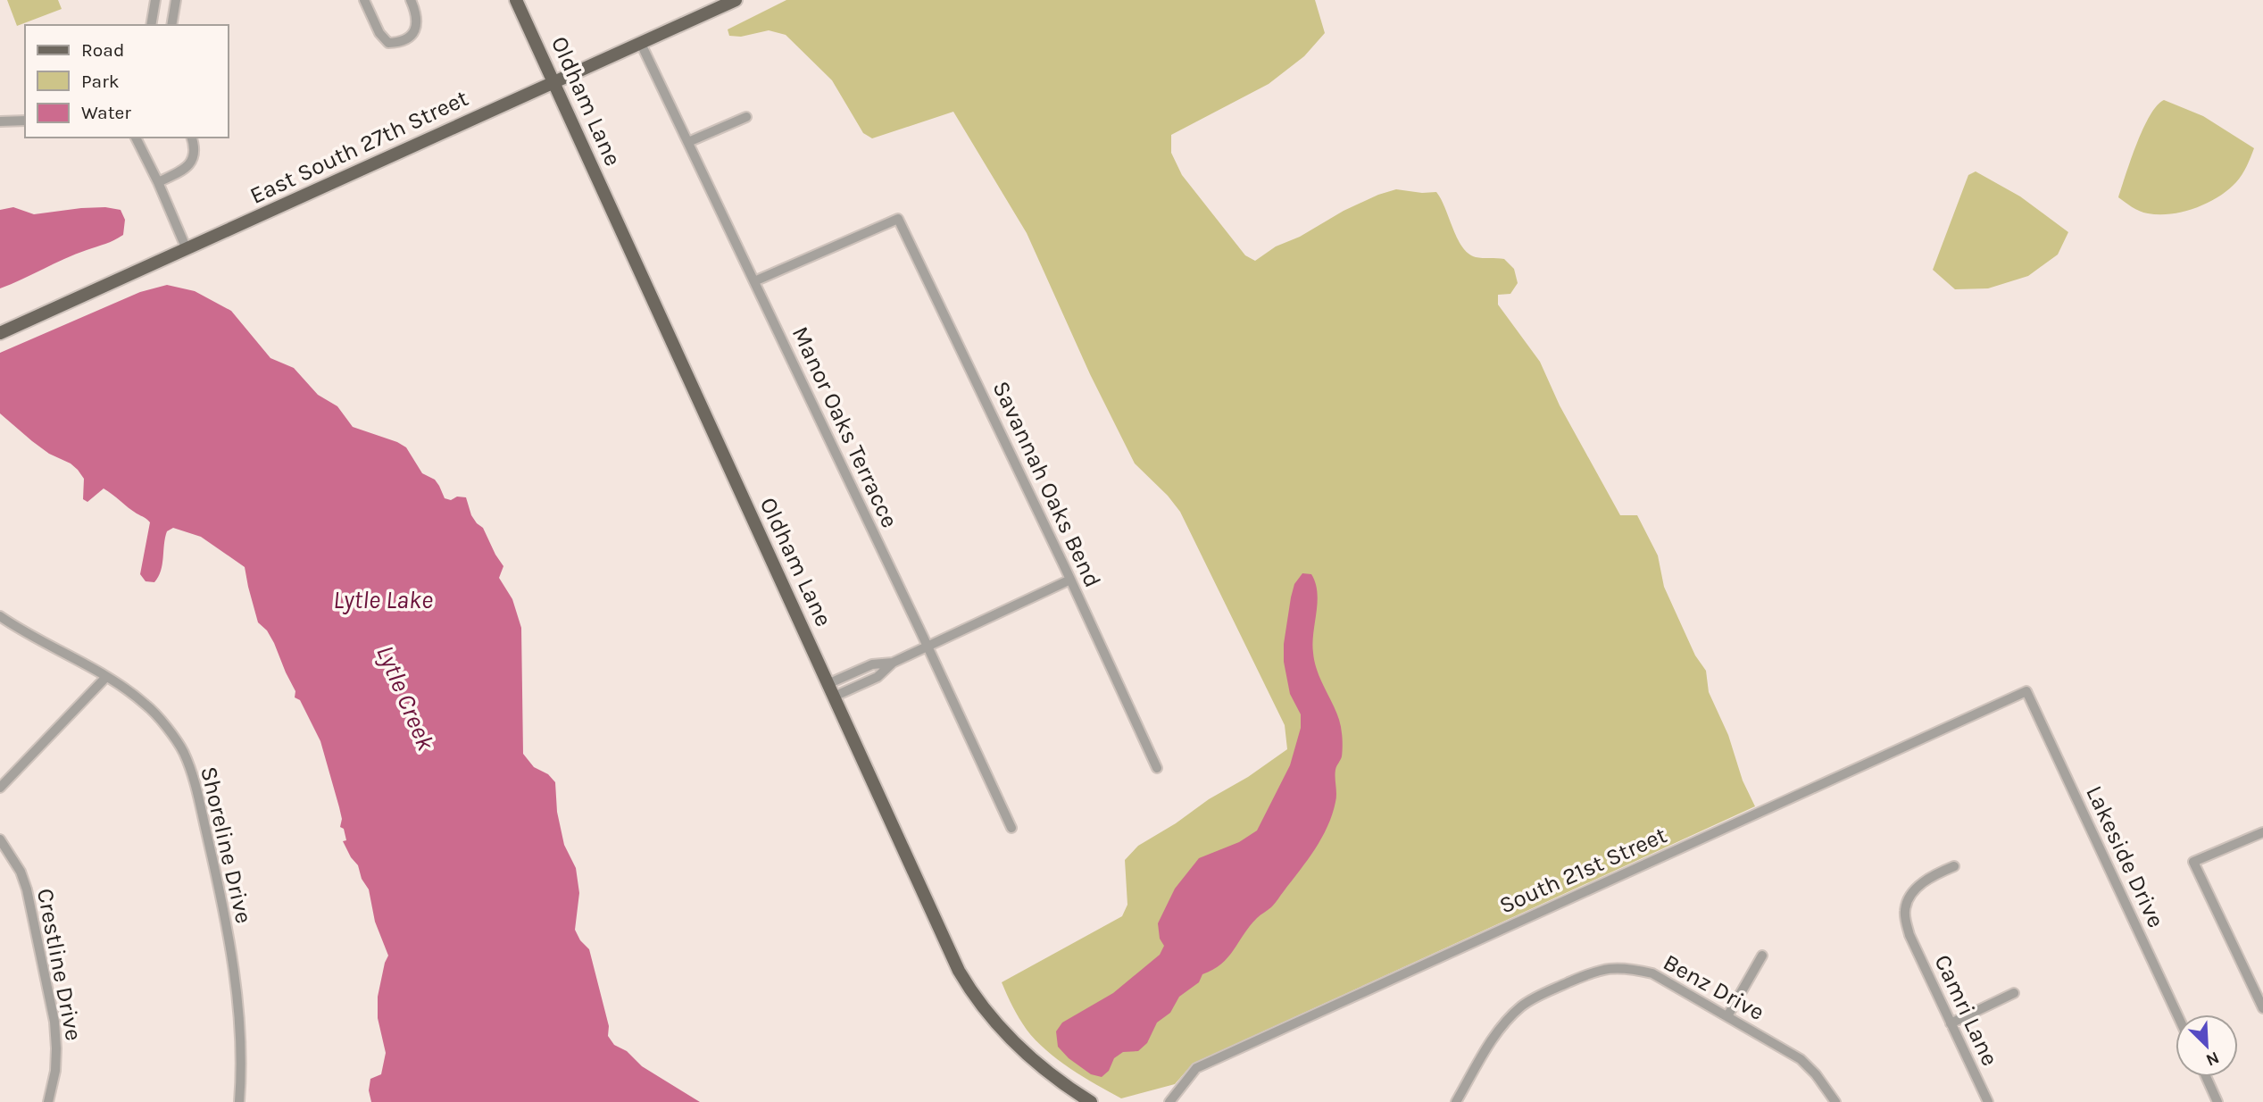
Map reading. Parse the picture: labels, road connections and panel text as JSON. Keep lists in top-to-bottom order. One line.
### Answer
{"streets":{"main road":["Oldham Lane","East South 27th Street"],"street":["Manor Oaks Terracce","Savannah Oaks Bend","Shoreline Drive","Lakeside Drive","South 21st Street","Crestline Drive","Benz Drive","Camri Lane"]},"crossings":[["Oldham Lane","East South 27th Street"],["East South 27th Street","Manor Oaks Terracce"],["Manor Oaks Terracce","Savannah Oaks Bend"],["Lakeside Drive","South 21st Street"]],"water":["Lytle Lake","Lytle Creek"],"legend":["Road","Park","Water"],"north":"bottom right"}
